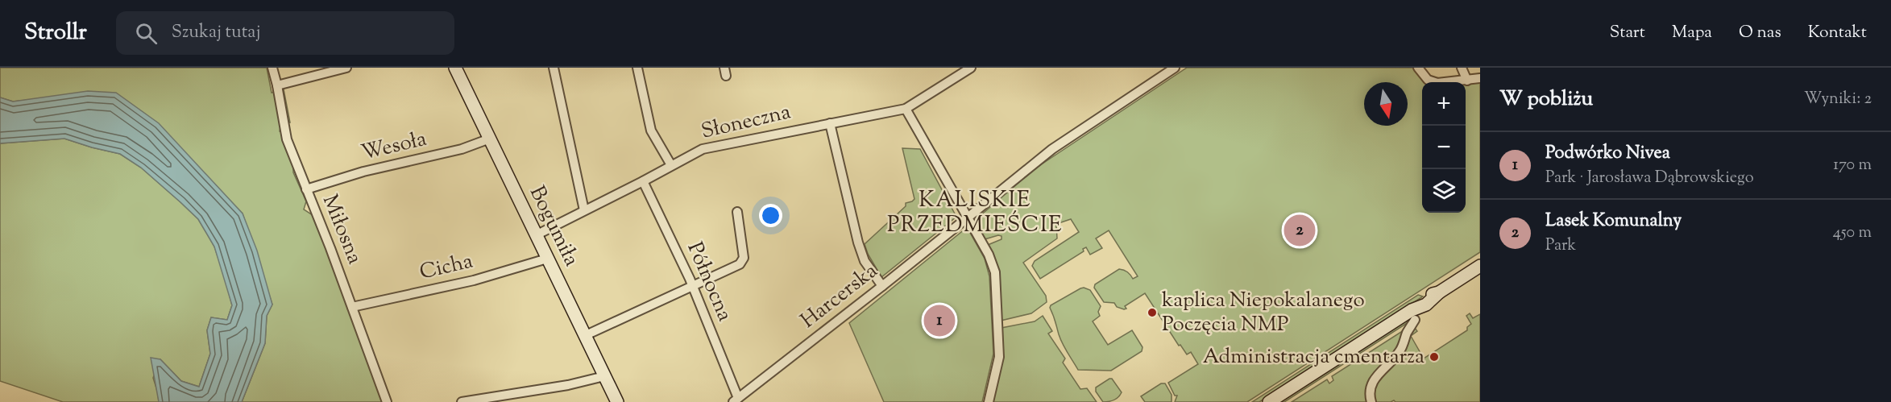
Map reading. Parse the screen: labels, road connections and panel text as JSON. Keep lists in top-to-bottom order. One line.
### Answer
{"streets":{"street":["Słoneczna","Wesoła","Bogumiła","Miłosna","Cicha","Północna","Harcerska"]},"crossings":[["Słoneczna","Bogumiła"],["Słoneczna","Północna"],["Wesoła","Bogumiła"],["Wesoła","Miłosna"],["Bogumiła","Cicha"],["Miłosna","Cicha"],["Północna","Harcerska"]],"districts":["KALISKIE PRZEDMIEŚCIE"],"places":["kaplica Niepokalanego Poczęcia NMP","Administracja cmentarza"],"north":"bottom","page":{"header":"Strollr","search":"Szukaj tutaj","nav":["Start","Mapa","O nas","Kontakt"],"heading":["W pobliżu","Wyniki: 2"],"map_buttons":["+","−"],"list":[{"mark":"1","name":"Podwórko Nivea","note":"Park · Jarosława Dąbrowskiego","value":"170 m"},{"mark":"2","name":"Lasek Komunalny","note":"Park","value":"450 m"}],"pins":["2","1"]}}
